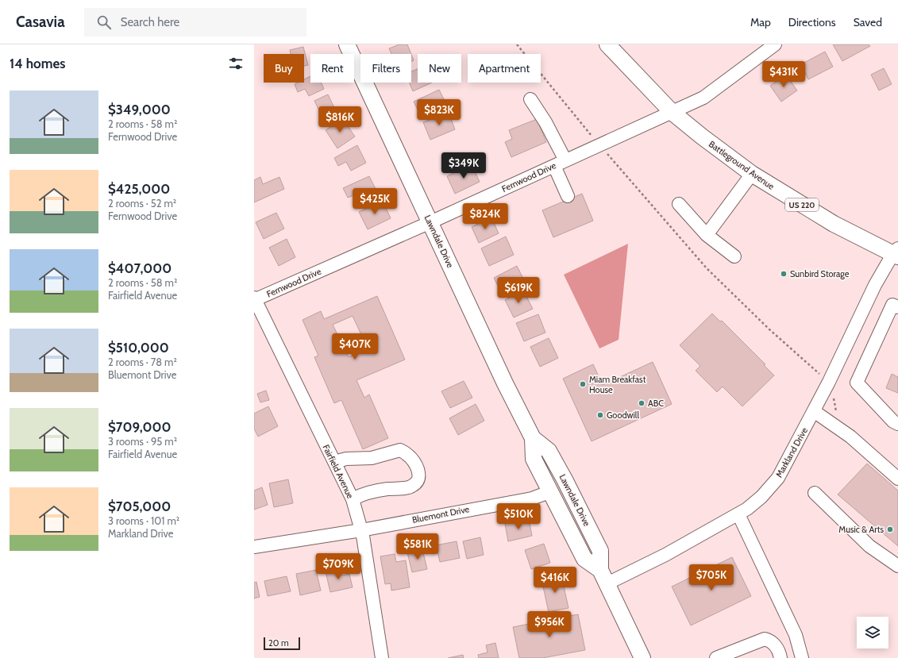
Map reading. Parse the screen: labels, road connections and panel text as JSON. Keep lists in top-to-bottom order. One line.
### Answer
{"streets":{"main road":["Battleground Avenue","US 220","Lawndale Drive"],"street":["Fernwood Drive","Markland Drive","Fairfield Avenue","Bluemont Drive"]},"crossings":[["Battleground Avenue","Fernwood Drive"],["Battleground Avenue","Markland Drive"],["Fernwood Drive","Lawndale Drive"],["Fernwood Drive","Fairfield Avenue"],["Lawndale Drive","Markland Drive"],["Lawndale Drive","Bluemont Drive"],["Fairfield Avenue","Bluemont Drive"]],"places":["Sunbird Storage","Miam Breakfast House","ABC","Goodwill","Music & Arts"],"scale_bar":"20 m","page":{"header":"Casavia","search":"Search here","nav":["Map","Directions","Saved"],"heading":"14 homes","chip":["Buy","Rent","Filters","New","Apartment"],"price":["$431K","$823K","$816K","$349K","$425K","$824K","$619K","$407K","$510K","$581K","$709K","$705K","$416K","$956K"],"list":[{"name":"$349,000","note":"2 rooms · 58 m² · Fernwood Drive"},{"name":"$425,000","note":"2 rooms · 52 m² · Fernwood Drive"},{"name":"$407,000","note":"2 rooms · 58 m² · Fairfield Avenue"},{"name":"$510,000","note":"2 rooms · 78 m² · Bluemont Drive"},{"name":"$709,000","note":"3 rooms · 95 m² · Fairfield Avenue"},{"name":"$705,000","note":"3 rooms · 101 m² · Markland Drive"}],"scale":"20 m"}}
